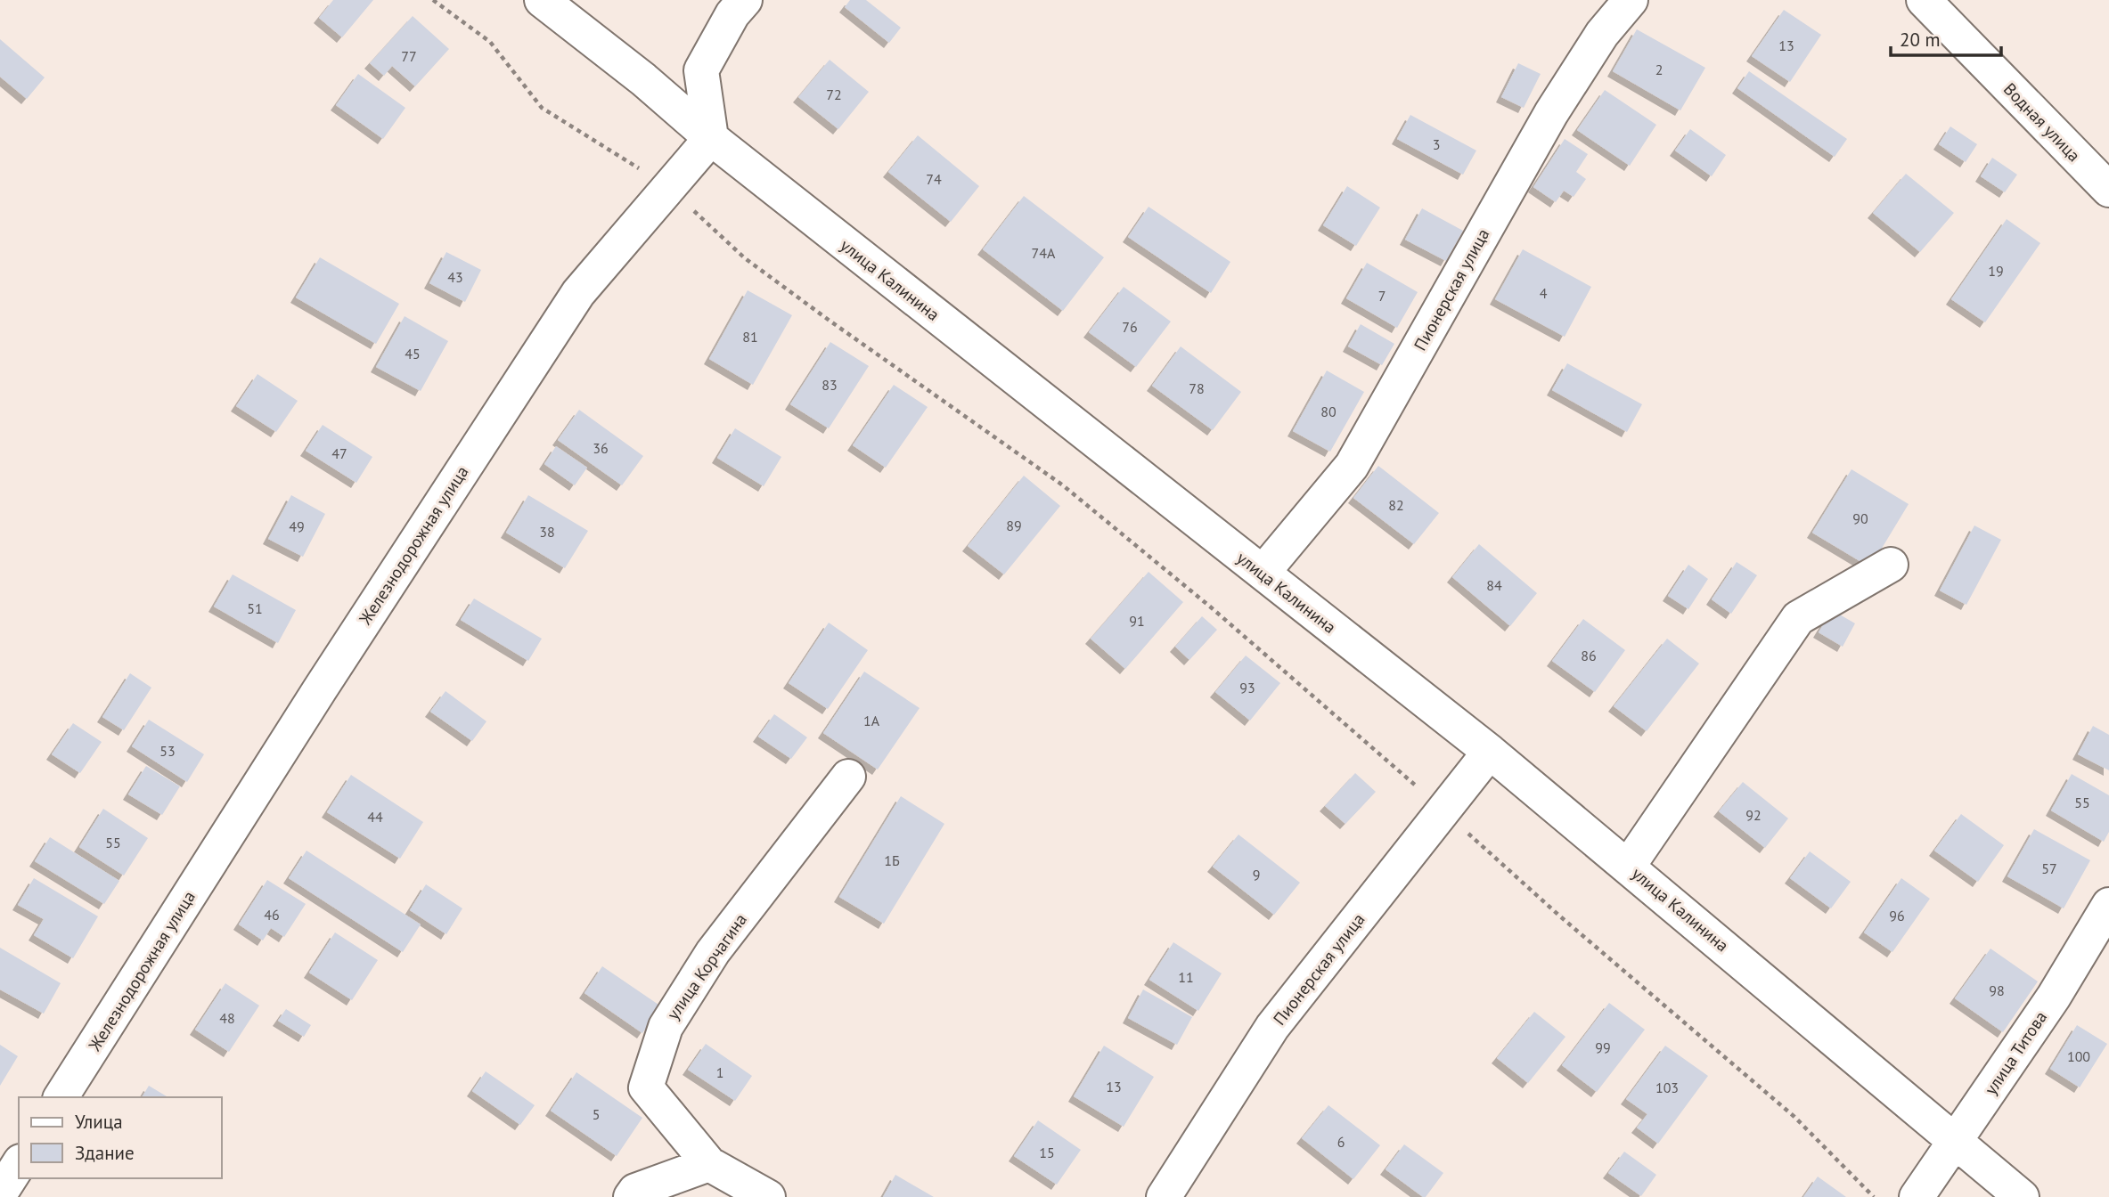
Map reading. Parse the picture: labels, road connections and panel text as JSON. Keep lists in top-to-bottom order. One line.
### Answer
{"streets":{"street":["Водная улица","улица Калинина","Пионерская улица","Железнодорожная улица","улица Корчагина","улица Титова"]},"crossings":[["улица Калинина","Пионерская улица"],["улица Калинина","Железнодорожная улица"],["улица Калинина","улица Титова"]],"house_numbers":["13","77","2","72","3","74","74А","19","43","4","7","76","81","45","83","78","80","36","47","82","90","89","49","38","84","51","91","86","93","1А","53","55","92","44","55","1Б","57","9","46","96","11","98","48","99","100","1","13","103","5","6","15"],"legend":["Улица","Здание"],"scale_bar":"20 m"}
